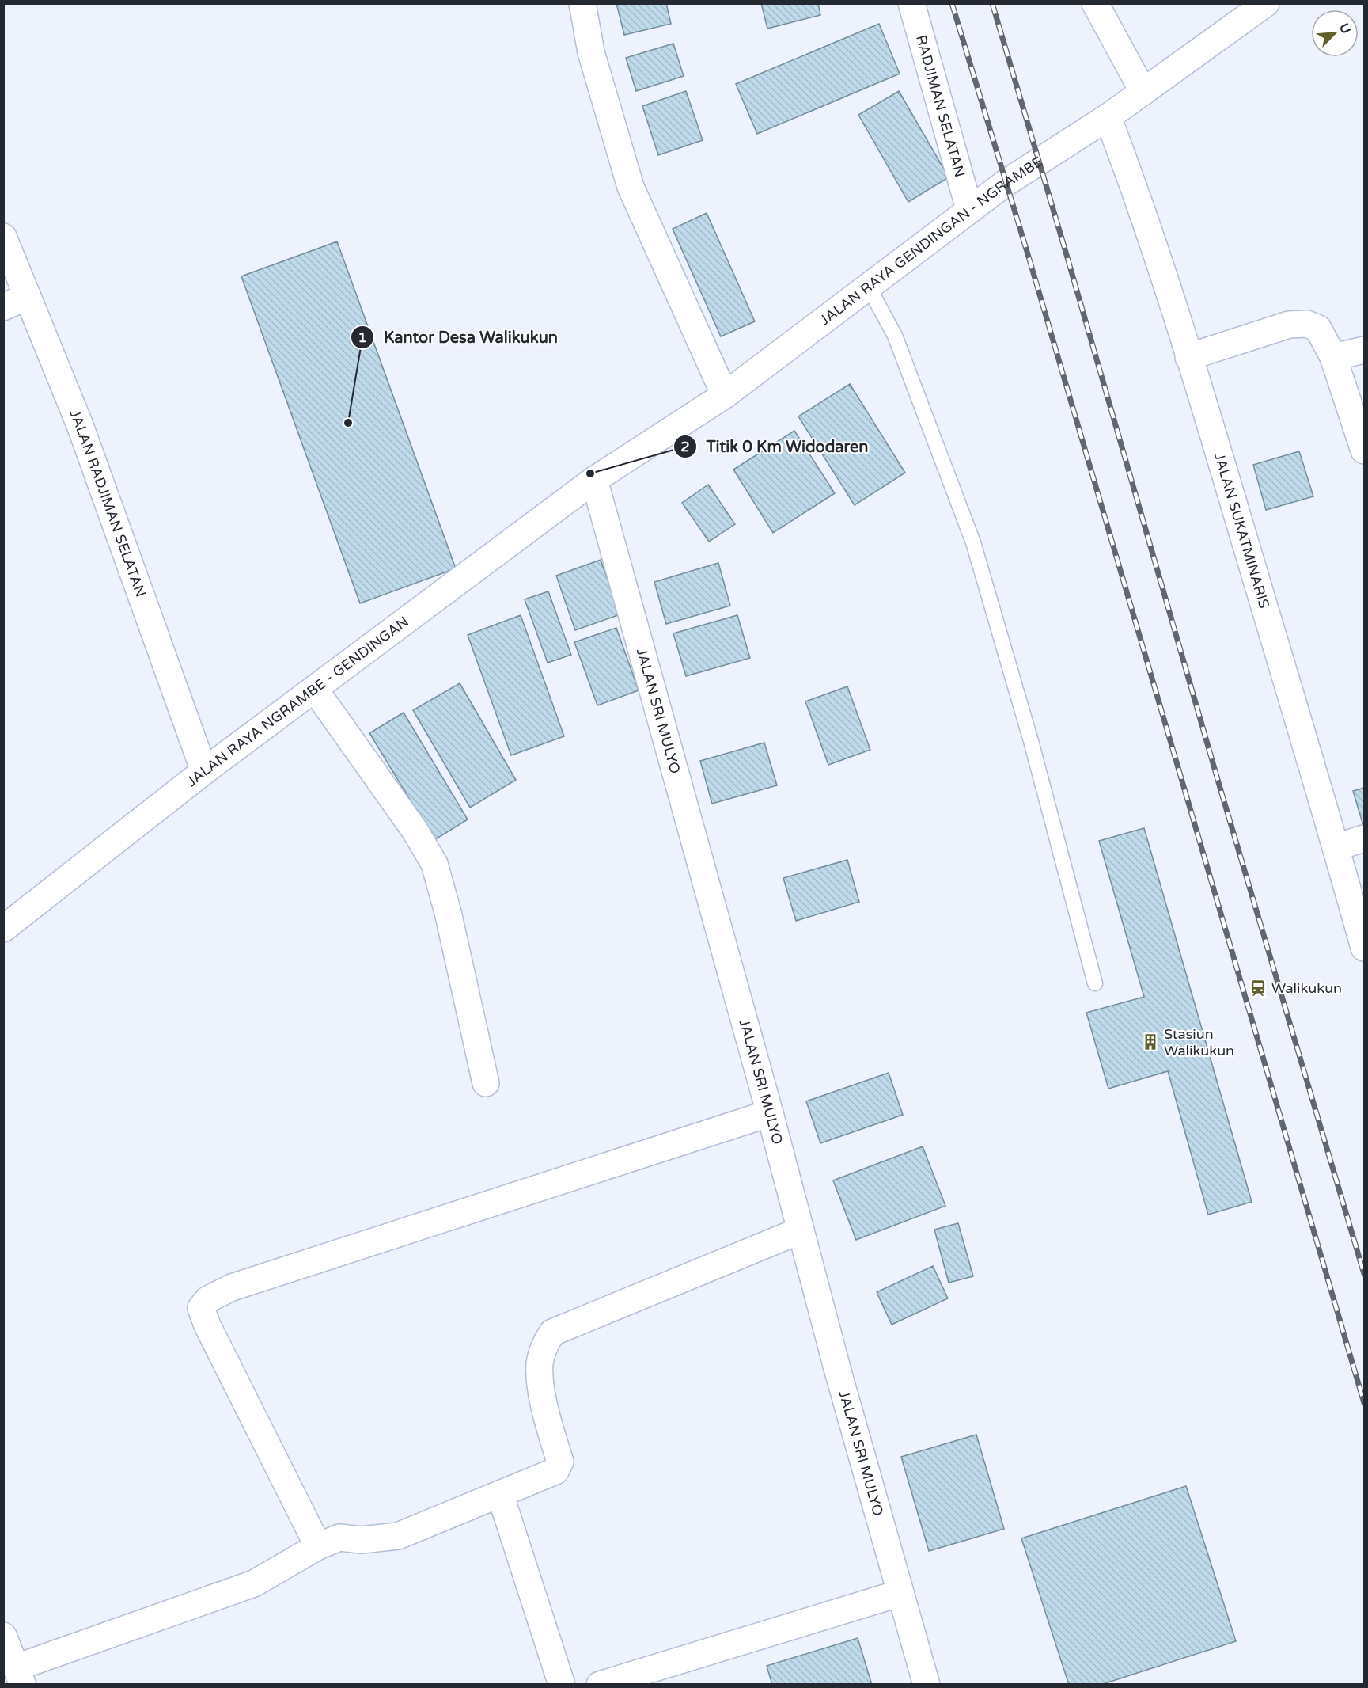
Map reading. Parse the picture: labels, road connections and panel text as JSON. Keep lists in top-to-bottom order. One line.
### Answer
{"streets":{"street":["RADJIMAN SELATAN","JALAN RAYA GENDINGAN - NGRAMBE","JALAN RADJIMAN SELATAN","JALAN SUKATMINARIS","JALAN RAYA NGRAMBE - GENDINGAN","JALAN SRI MULYO"]},"crossings":[["RADJIMAN SELATAN","JALAN RAYA GENDINGAN - NGRAMBE"],["JALAN RAYA GENDINGAN - NGRAMBE","JALAN SUKATMINARIS"],["JALAN RAYA GENDINGAN - NGRAMBE","JALAN RAYA NGRAMBE - GENDINGAN"],["JALAN RAYA GENDINGAN - NGRAMBE","JALAN SRI MULYO"],["JALAN RADJIMAN SELATAN","JALAN RAYA NGRAMBE - GENDINGAN"],["JALAN RAYA NGRAMBE - GENDINGAN","JALAN SRI MULYO"]],"places":{"other":["Kantor Desa Walikukun","Titik 0 Km Widodaren"],"station":["Walikukun"],"building":["Stasiun Walikukun"]},"north":"top right"}
